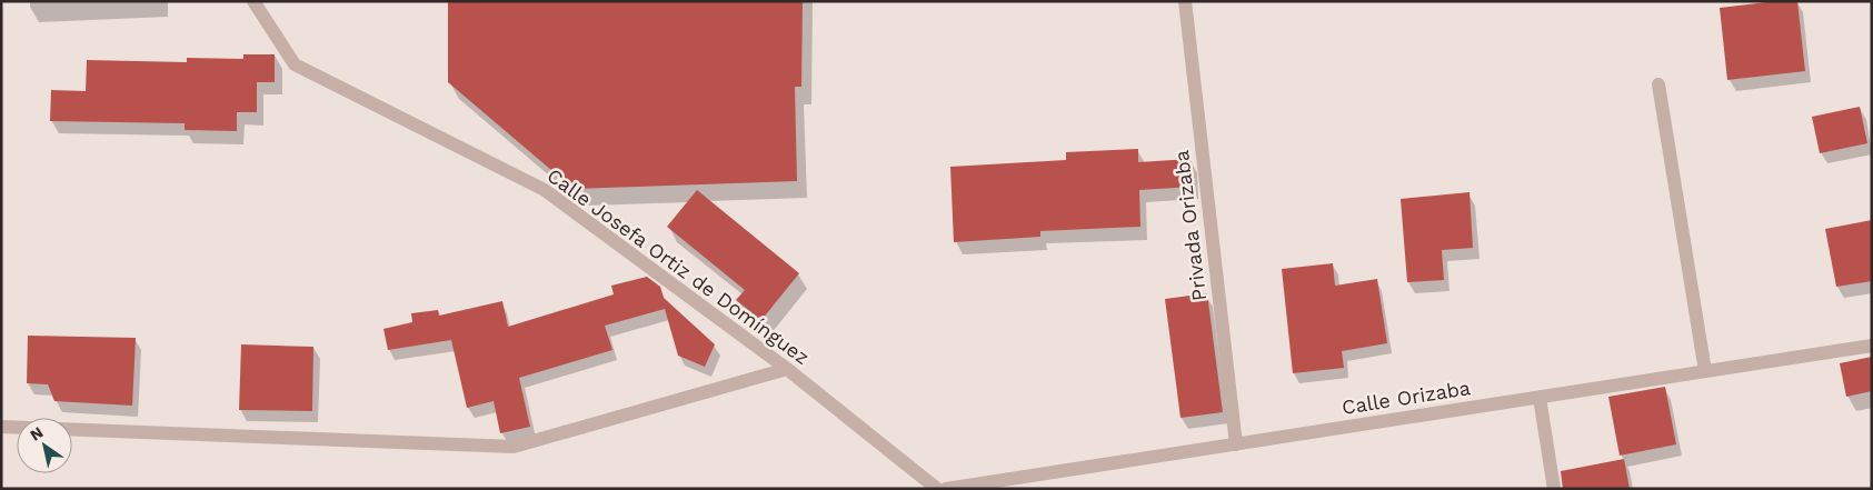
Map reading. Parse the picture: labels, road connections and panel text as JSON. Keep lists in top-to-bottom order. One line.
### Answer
{"streets":{"street":["Privada Orizaba","Calle Josefa Ortiz de Domínguez","Calle Orizaba"]},"crossings":[["Privada Orizaba","Calle Orizaba"]],"north":"top left"}
